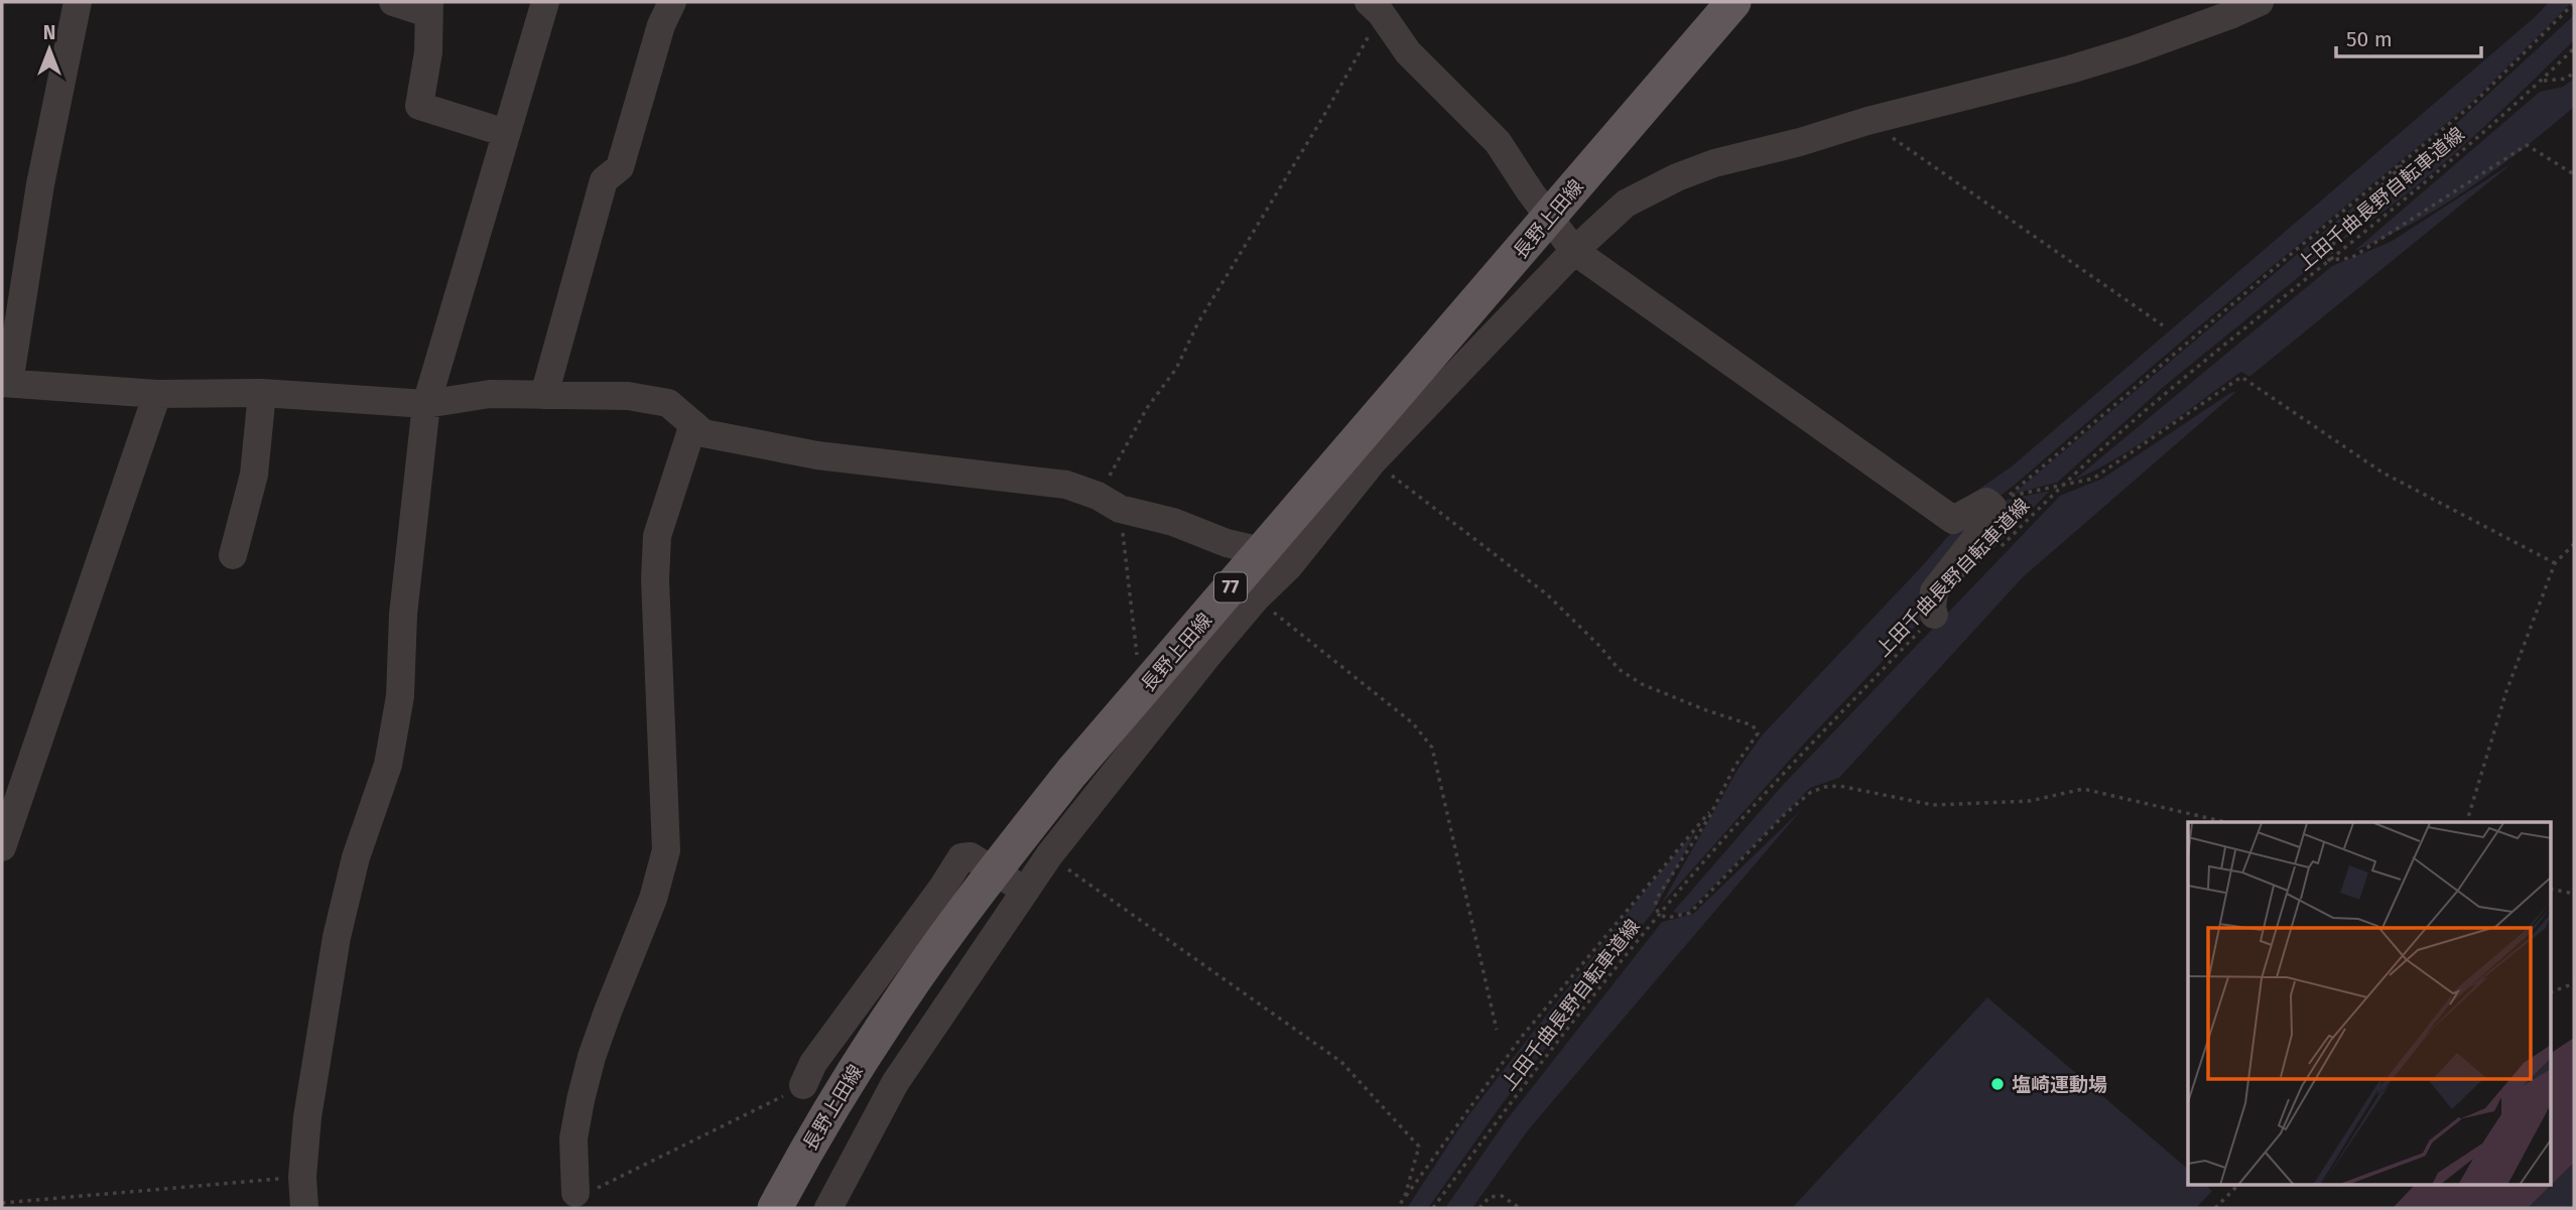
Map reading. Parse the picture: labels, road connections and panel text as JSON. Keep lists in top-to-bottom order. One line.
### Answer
{"streets":{"main road":["長野上田線","77"],"path":["上田千曲長野自転車道線"]},"places":["塩崎運動場"],"scale_bar":"50 m","north":"top"}
